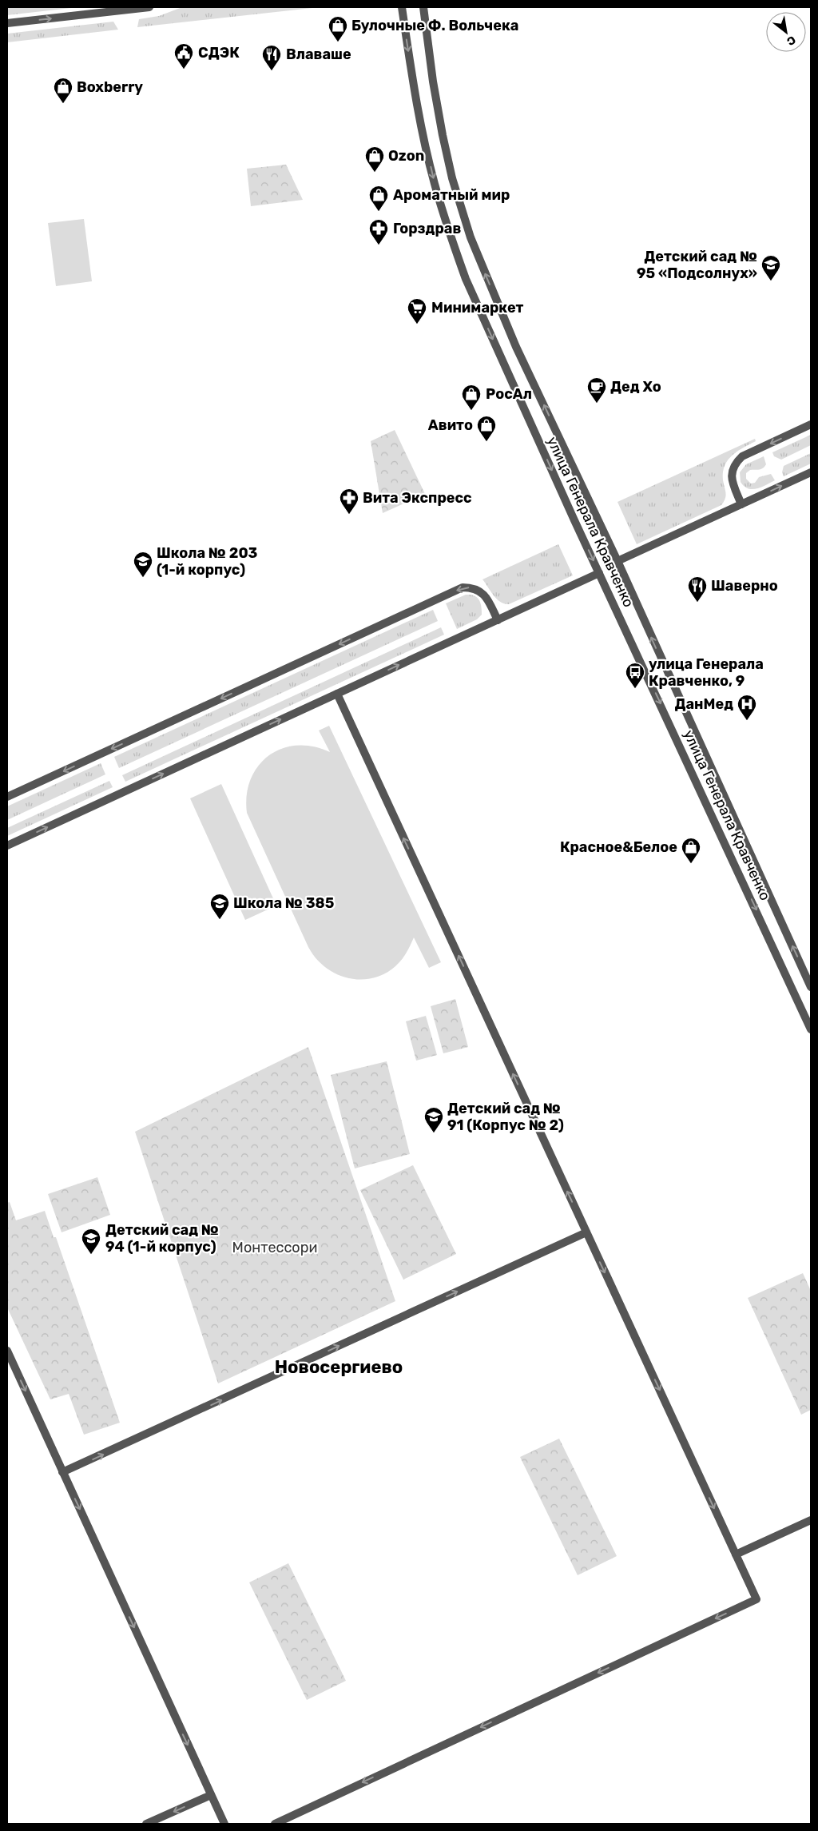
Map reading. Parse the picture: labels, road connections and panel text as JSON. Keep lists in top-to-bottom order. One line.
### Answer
{"streets":{"street":["улица Генерала Кравченко"]},"districts":["Новосергиево"],"parks":["Монтессори"],"places":{"shop":["Булочные Ф. Вольчека","Boxberry","Ozon","Ароматный мир","РосАл","Авито","Красное&Белое"],"public building":["СДЭК"],"restaurant":["Влаваше","Шаверно"],"pharmacy":["Горздрав","Вита Экспресс"],"school or university":["Детский сад № 95 «Подсолнух»","Школа № 203 (1-й корпус)","Школа № 385","Детский сад № 91 (Корпус № 2)","Детский сад № 94 (1-й корпус)"],"supermarket":["Минимаркет"],"cafe":["Дед Хо"],"bus stop":["улица Генерала Кравченко, 9"],"hospital":["ДанМед"]},"north":"bottom right"}
